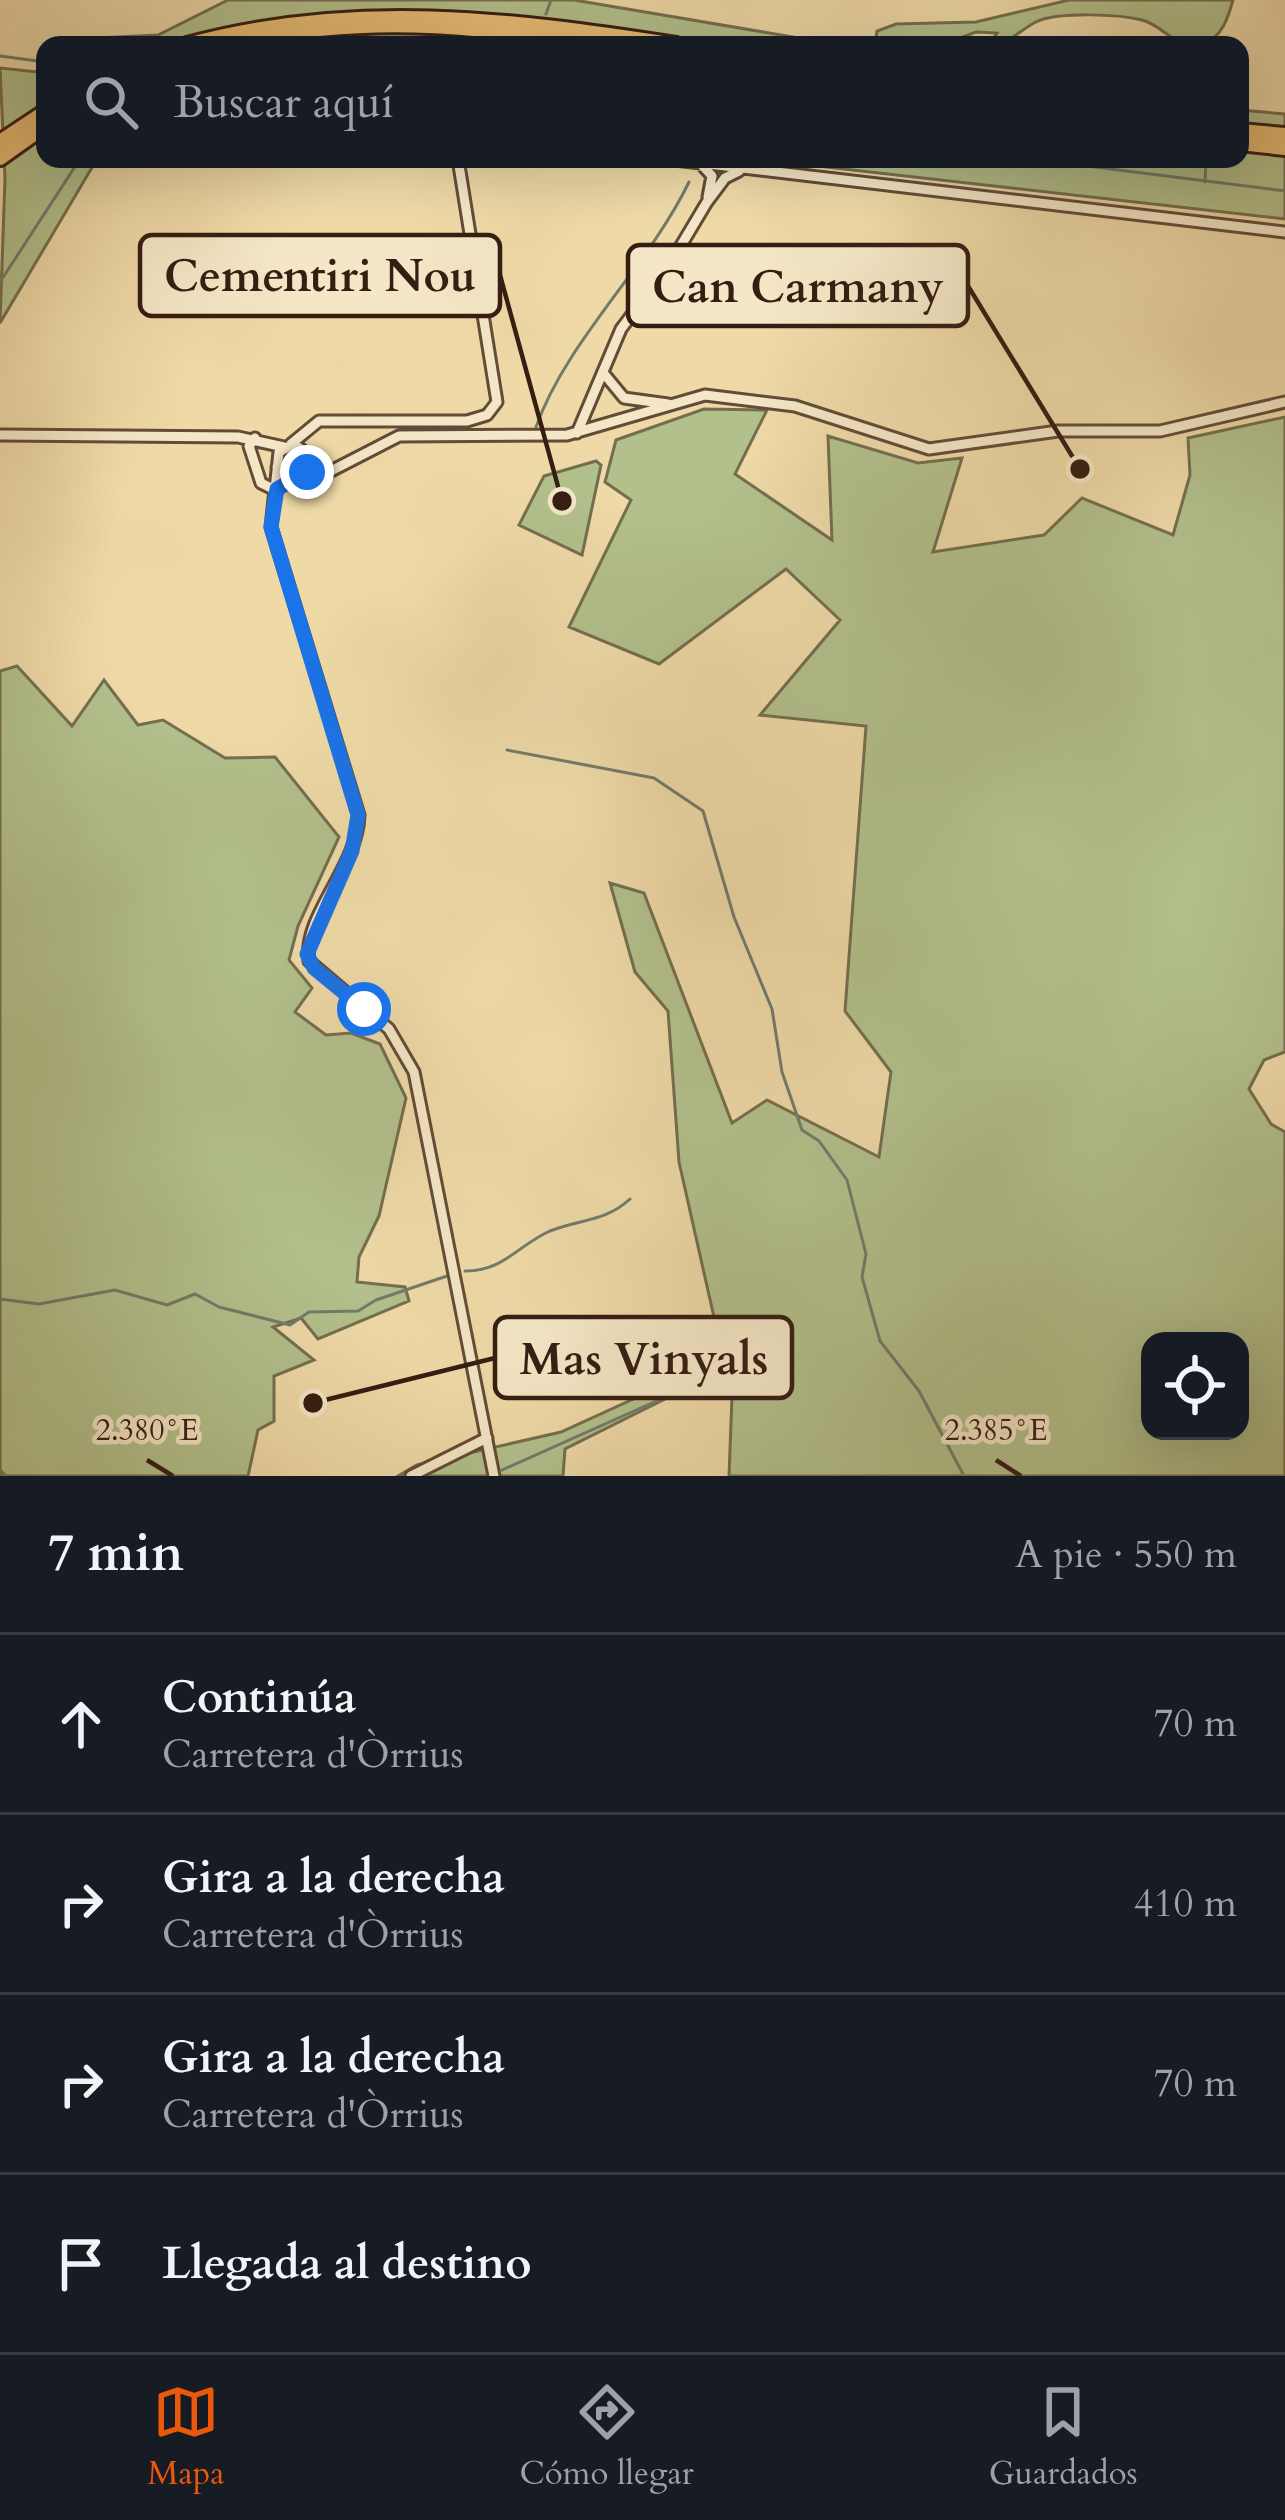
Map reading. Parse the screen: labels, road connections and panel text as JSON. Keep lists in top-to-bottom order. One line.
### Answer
{"places":["Can Carmany","Cementiri Nou","Mas Vinyals"],"page":{"search":"Buscar aquí","heading":["7 min","A pie · 550 m"],"list":[["Continúa","Carretera d'Òrrius","70 m"],["Gira a la derecha","Carretera d'Òrrius","410 m"],["Gira a la derecha","Carretera d'Òrrius","70 m"],"Llegada al destino"],"nav":["Mapa","Cómo llegar","Guardados"]},"coordinates":["2.380°E","2.385°E"]}
